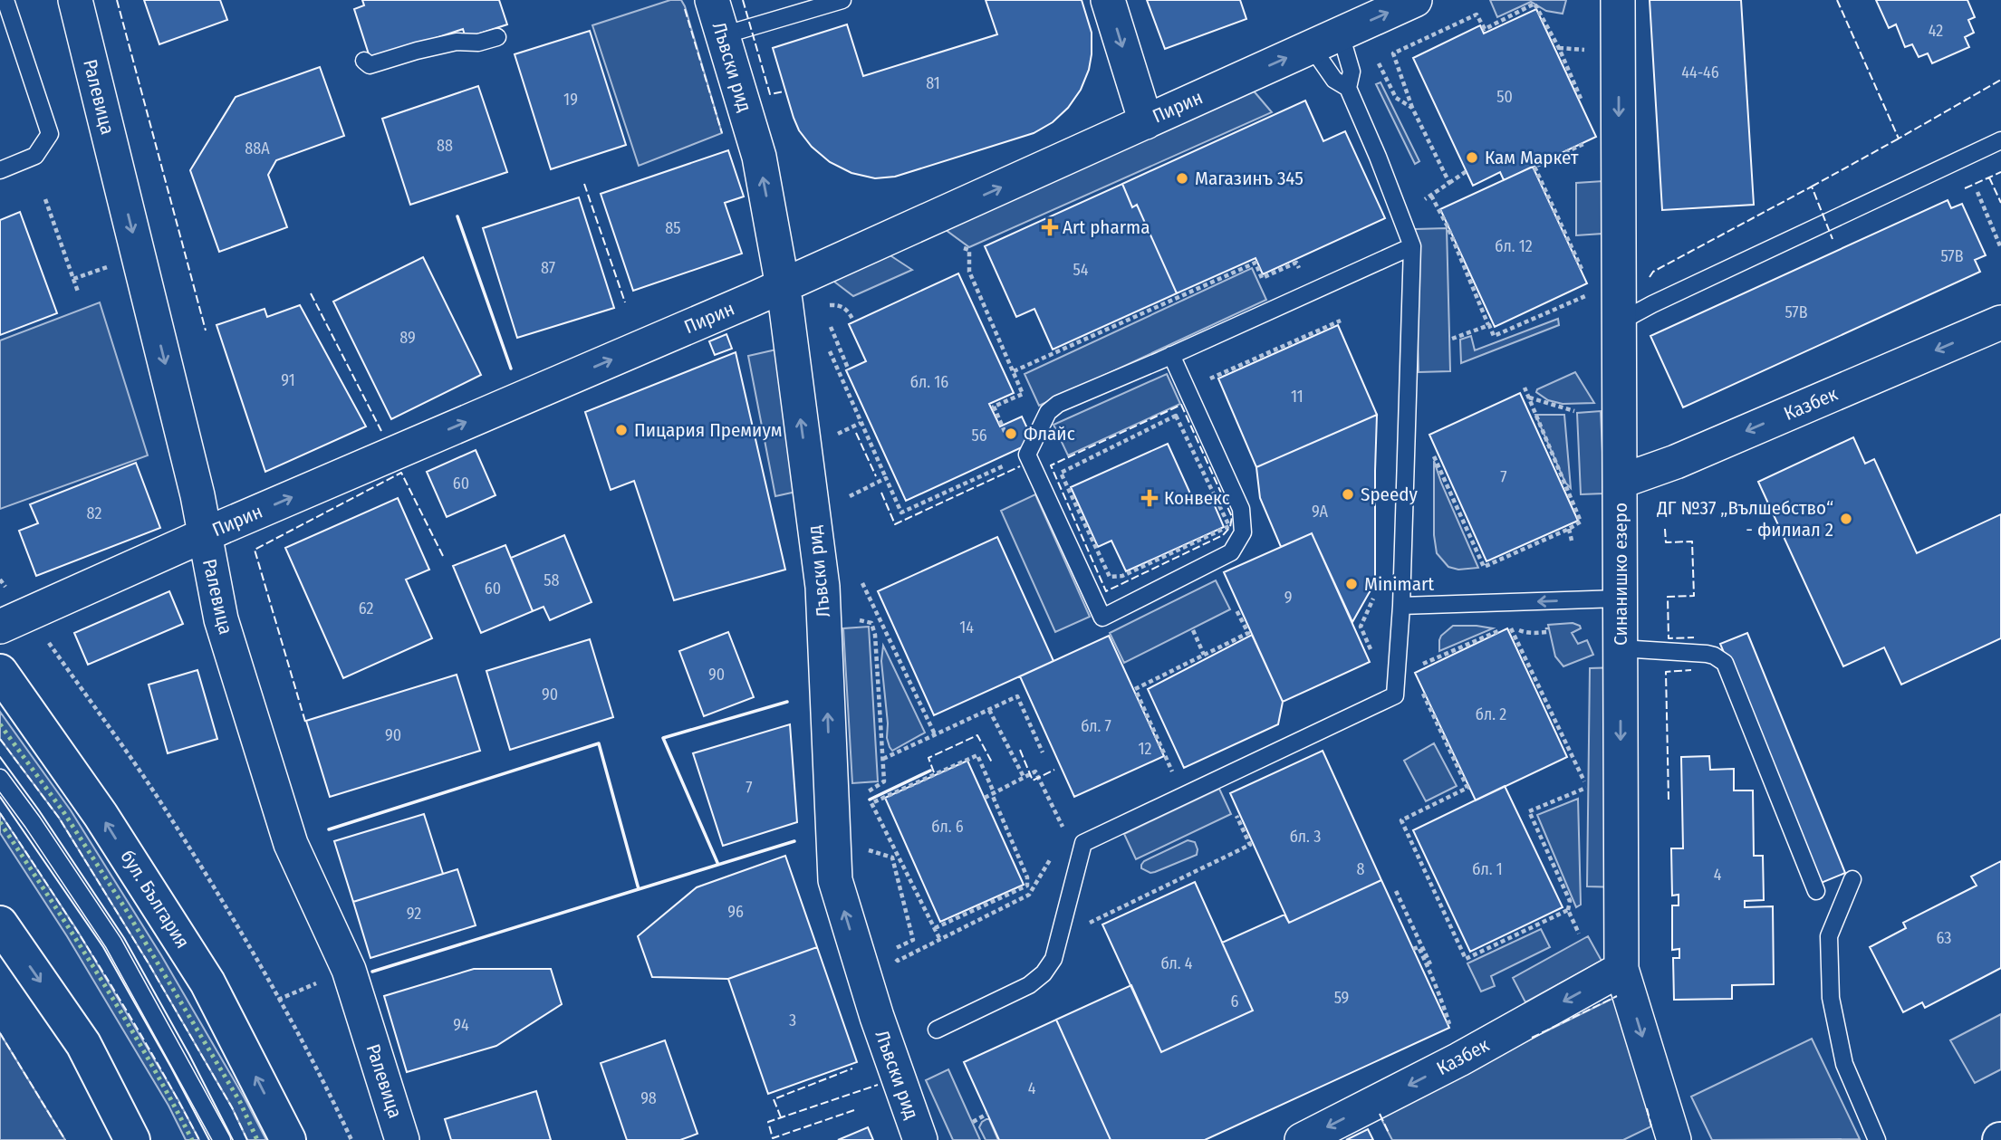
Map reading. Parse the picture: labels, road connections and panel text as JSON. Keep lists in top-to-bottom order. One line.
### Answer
{"streets":{"main road":["бул. България"],"street":["Лъвски рид","Ралевица","Пирин","Казбек","Синанишко езеро"]},"crossings":[["Лъвски рид","Пирин"],["Ралевица","Пирин"],["Казбек","Синанишко езеро"]],"one_way":["Лъвски рид","Ралевица","Пирин","Казбек","Синанишко езеро"],"places":{"other":["Кам Маркет","Магазинъ 345","Пицария Премиум","Флайс","Speedy","ДГ №37 „Вълшебство“ - филиал 2","Minimart"],"health":["Art pharma","Конвекс"]},"house_numbers":["42","44-46","81","50","19","88","88А","85","бл. 12","57В","87","54","57В","89","91","бл. 16","11","56","7","60","9А","82","58","60","9","62","14","90","90","бл. 2","бл. 7","90","12","7","бл. 6","бл. 3","8","бл. 1","4","96","92","63","бл. 4","59","6","3","94","4","98"]}
